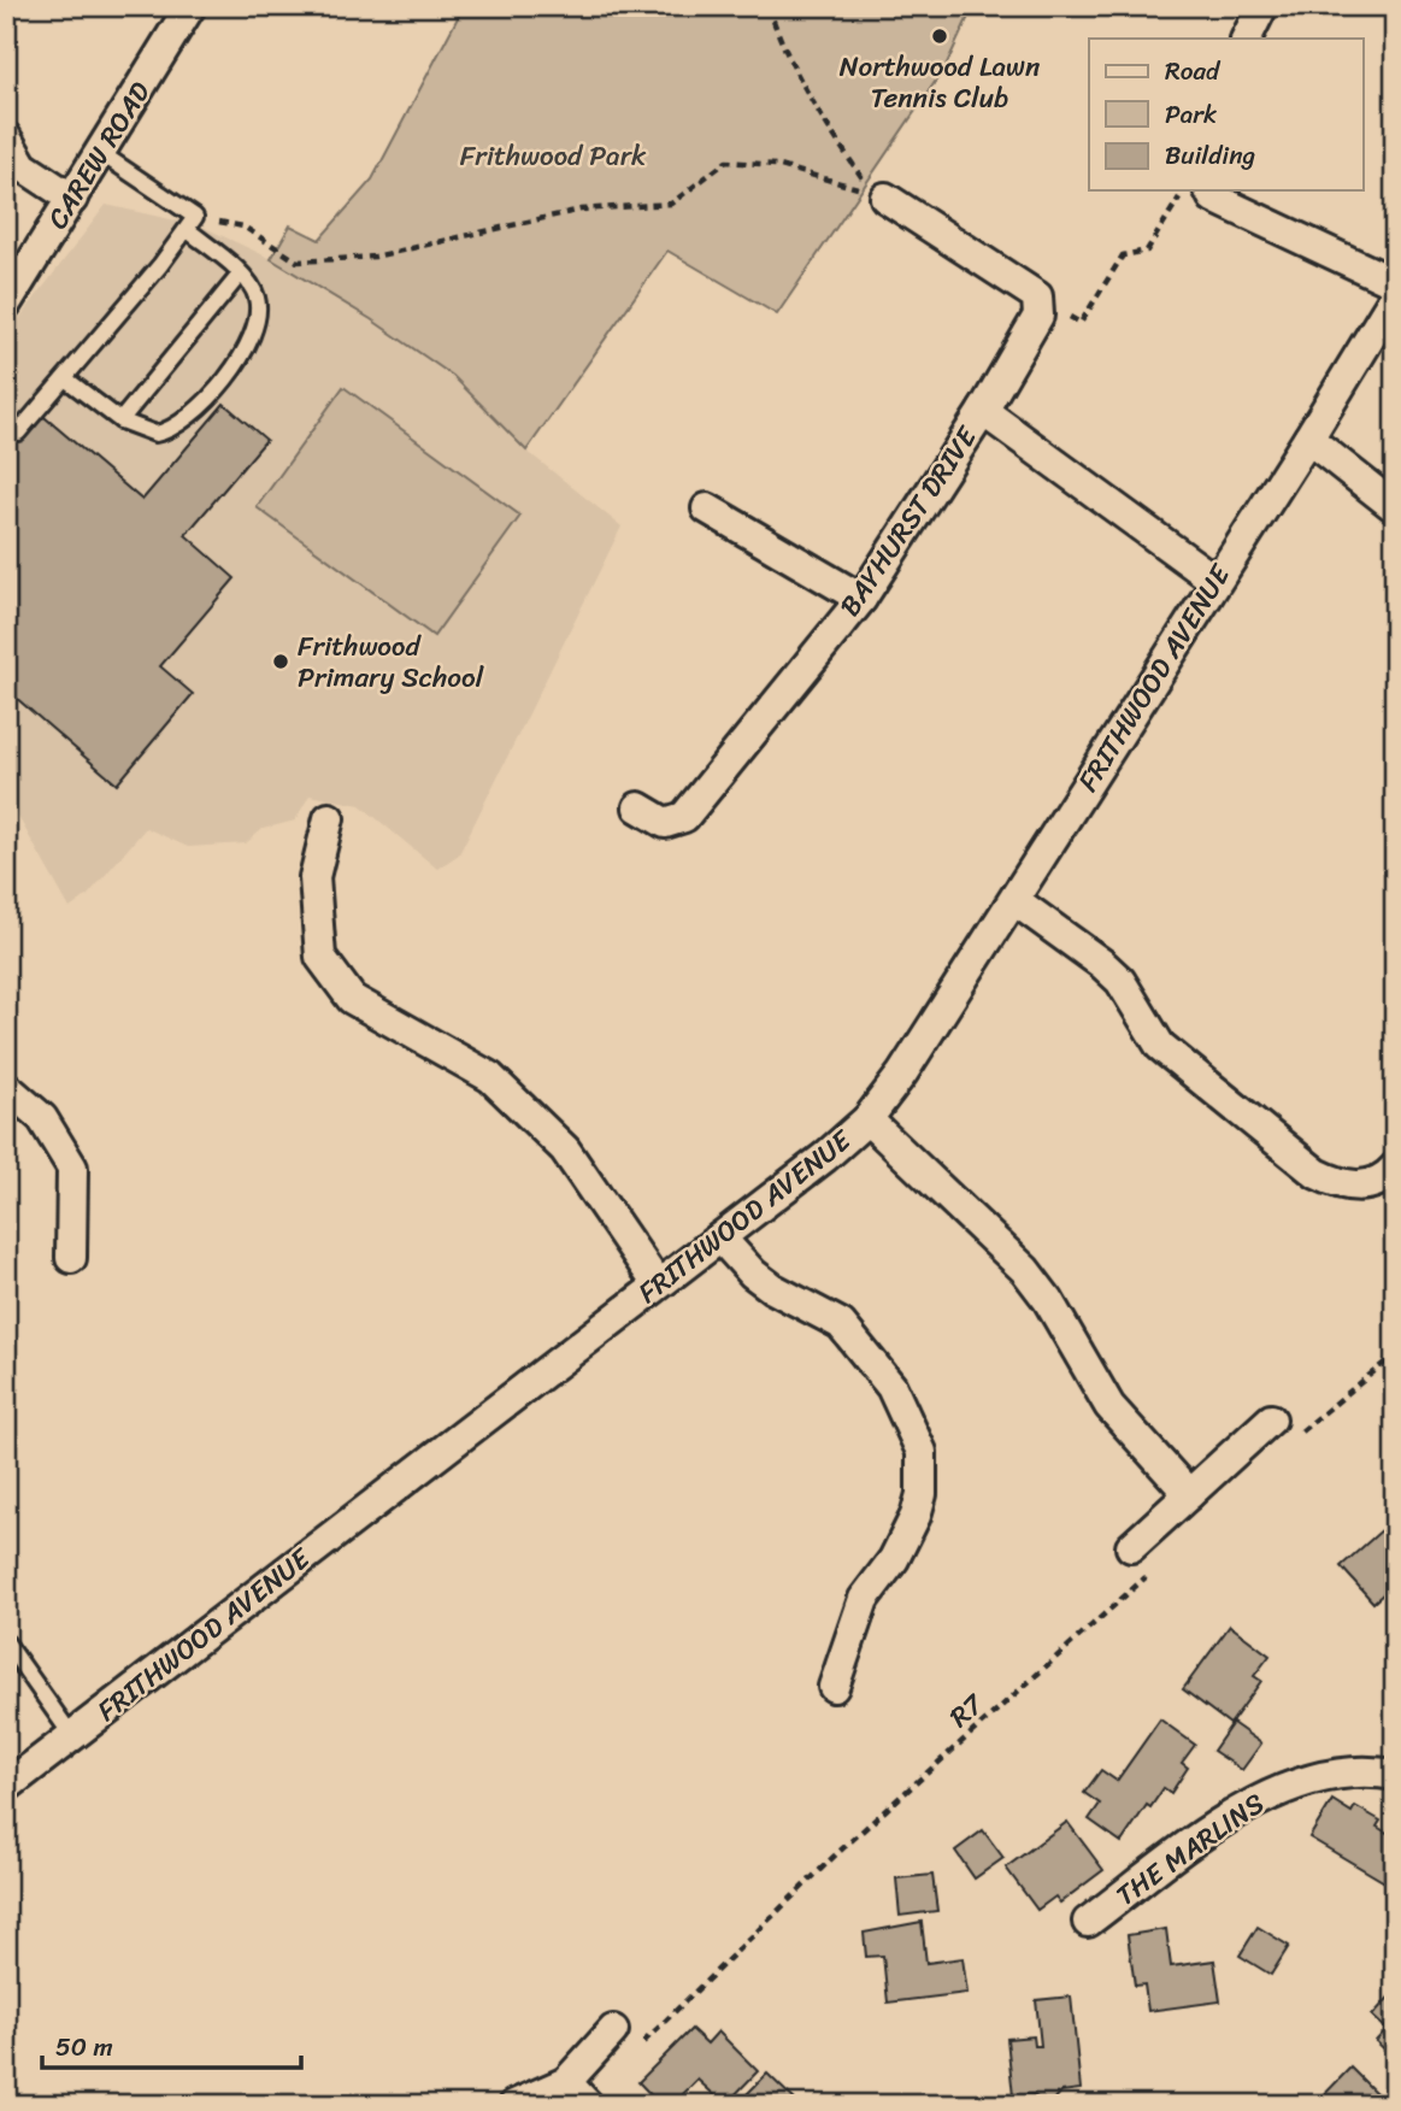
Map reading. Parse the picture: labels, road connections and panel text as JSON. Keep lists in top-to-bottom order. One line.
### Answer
{"streets":{"street":["CAREW ROAD","BAYHURST DRIVE","FRITHWOOD AVENUE","THE MARLINS"],"path":["R7"]},"crossings":[["BAYHURST DRIVE","FRITHWOOD AVENUE"]],"parks":["Frithwood Park"],"places":["Northwood Lawn Tennis Club","Frithwood Primary School"],"legend":["Road","Park","Building"],"scale_bar":"50 m"}
